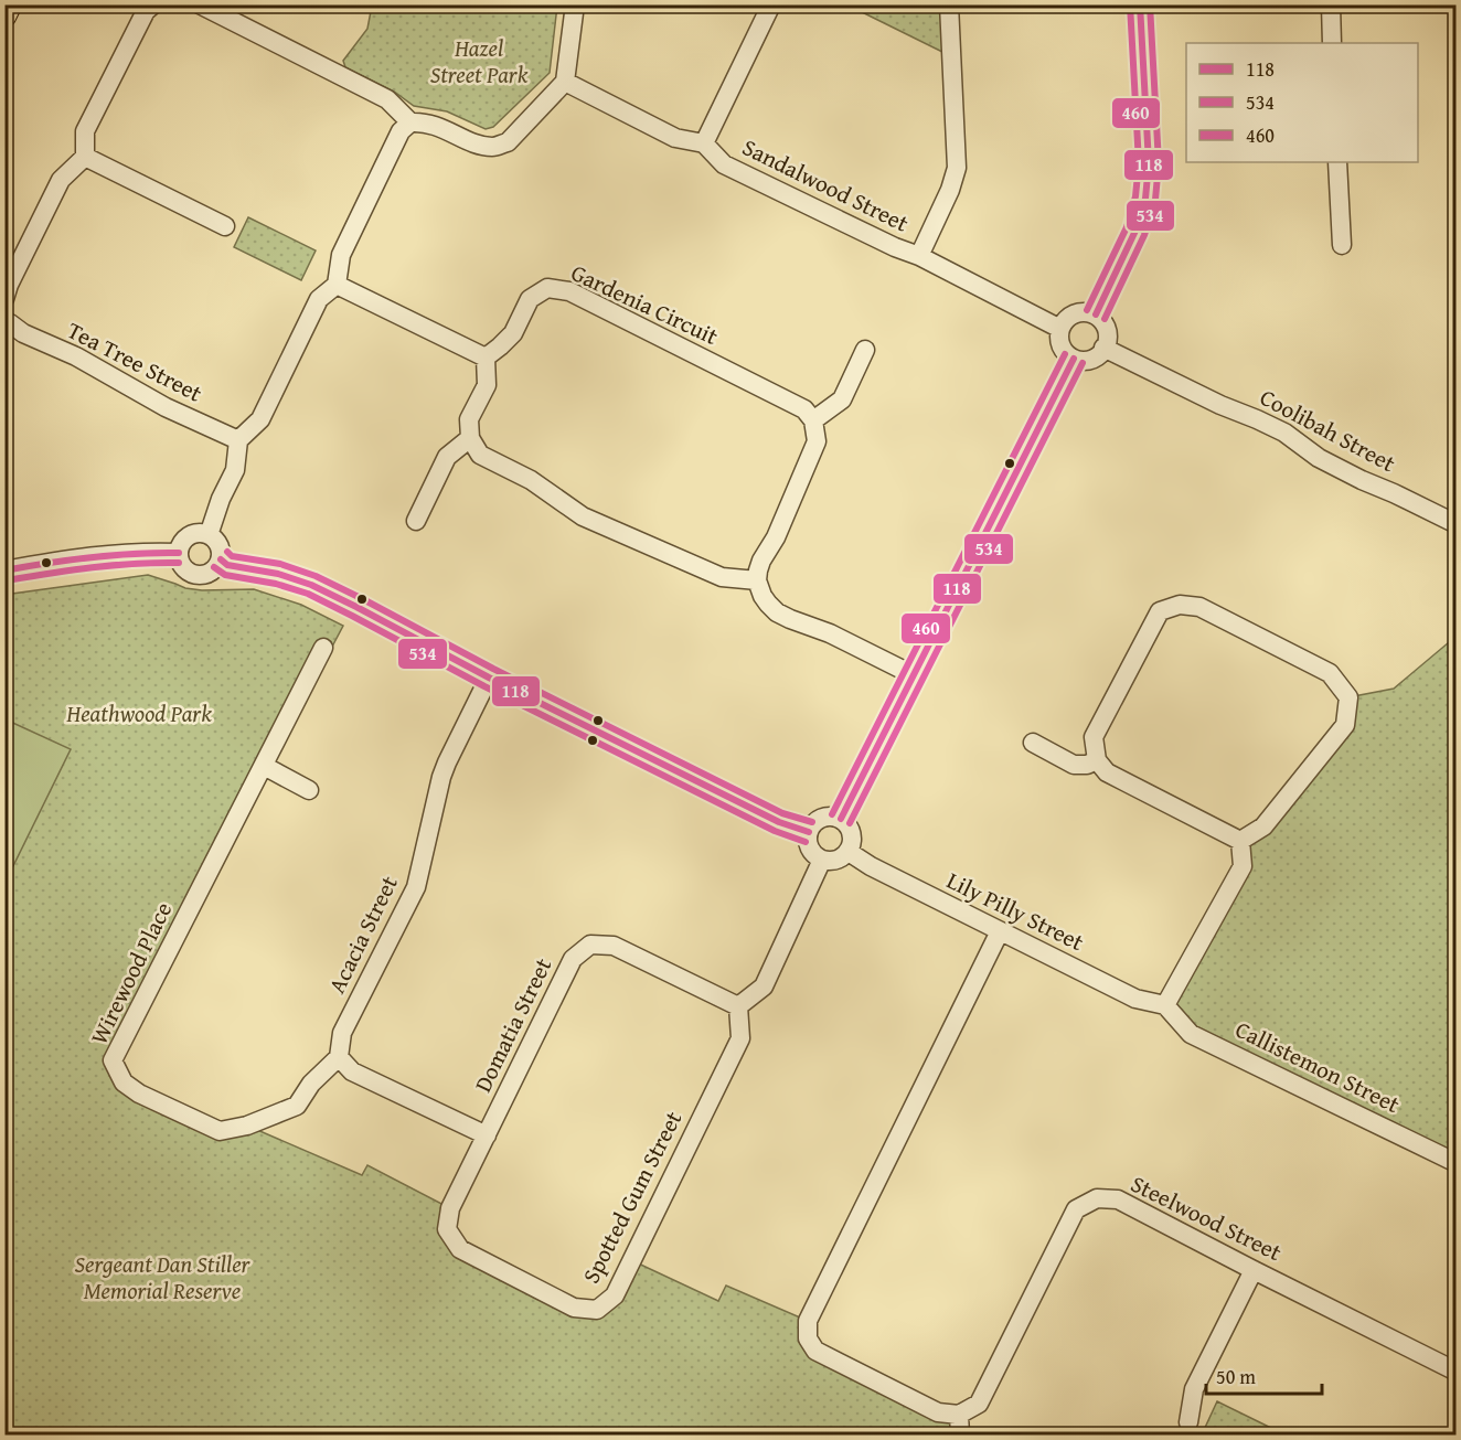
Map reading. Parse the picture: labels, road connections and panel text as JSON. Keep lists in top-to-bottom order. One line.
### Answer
{"streets":{"street":["Sandalwood Street","Gardenia Circuit","Tea Tree Street","Coolibah Street","Lily Pilly Street","Acacia Street","Wirewood Place","Domatia Street","Callistemon Street","Spotted Gum Street","Steelwood Street"]},"crossings":[["Sandalwood Street","Coolibah Street"],["Lily Pilly Street","Callistemon Street"],["Acacia Street","Wirewood Place"],["Domatia Street","Spotted Gum Street"]],"parks":["Hazel Street Park","Heathwood Park","Sergeant Dan Stiller Memorial Reserve"],"lines":["transit line 118","transit line 534","transit line 460"],"legend":["118","534","460"],"scale_bar":"50 m"}
